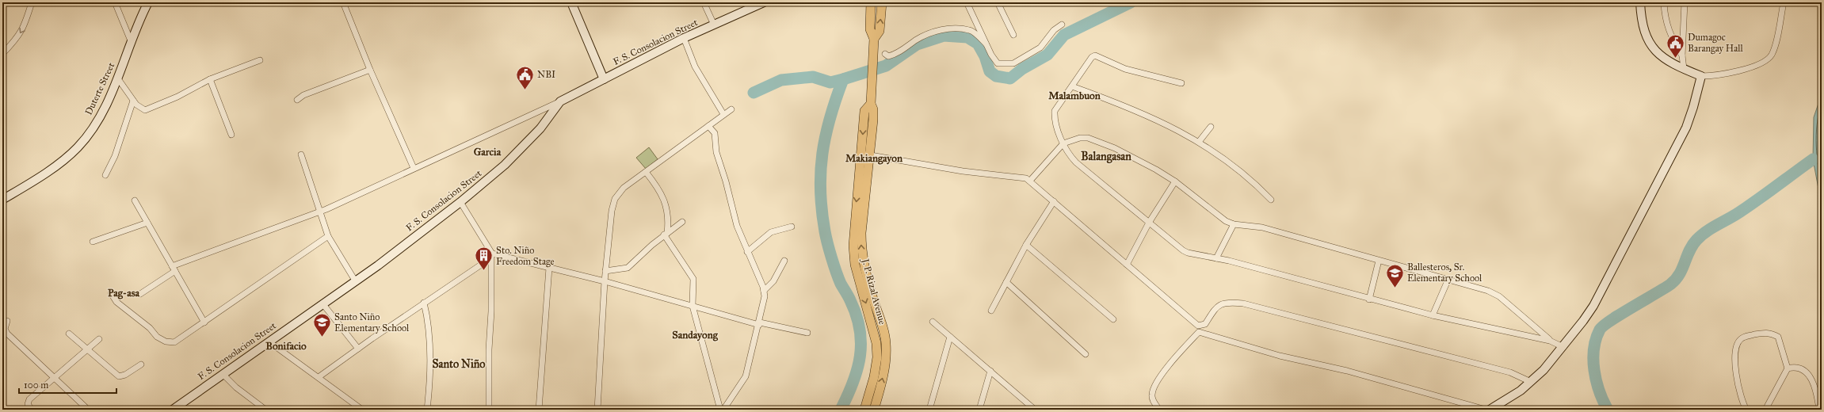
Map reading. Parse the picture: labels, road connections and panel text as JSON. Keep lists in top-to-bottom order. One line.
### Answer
{"streets":{"main road":["J. P. Rizal Avenue"],"street":["F. S. Consolacion Street","Duterte Street"]},"districts":["Malambuon","Garcia","Balangasan","Makiangayon","Pag-asa","Sandayong","Bonifacio","Santo Niño"],"places":{"public building":["Dumagoc Barangay Hall","NBI"],"building":["Sto. Niño Freedom Stage"],"school or university":["Ballesteros, Sr. Elementary School","Santo Niño Elementary School"]},"scale_bar":"100 m"}
